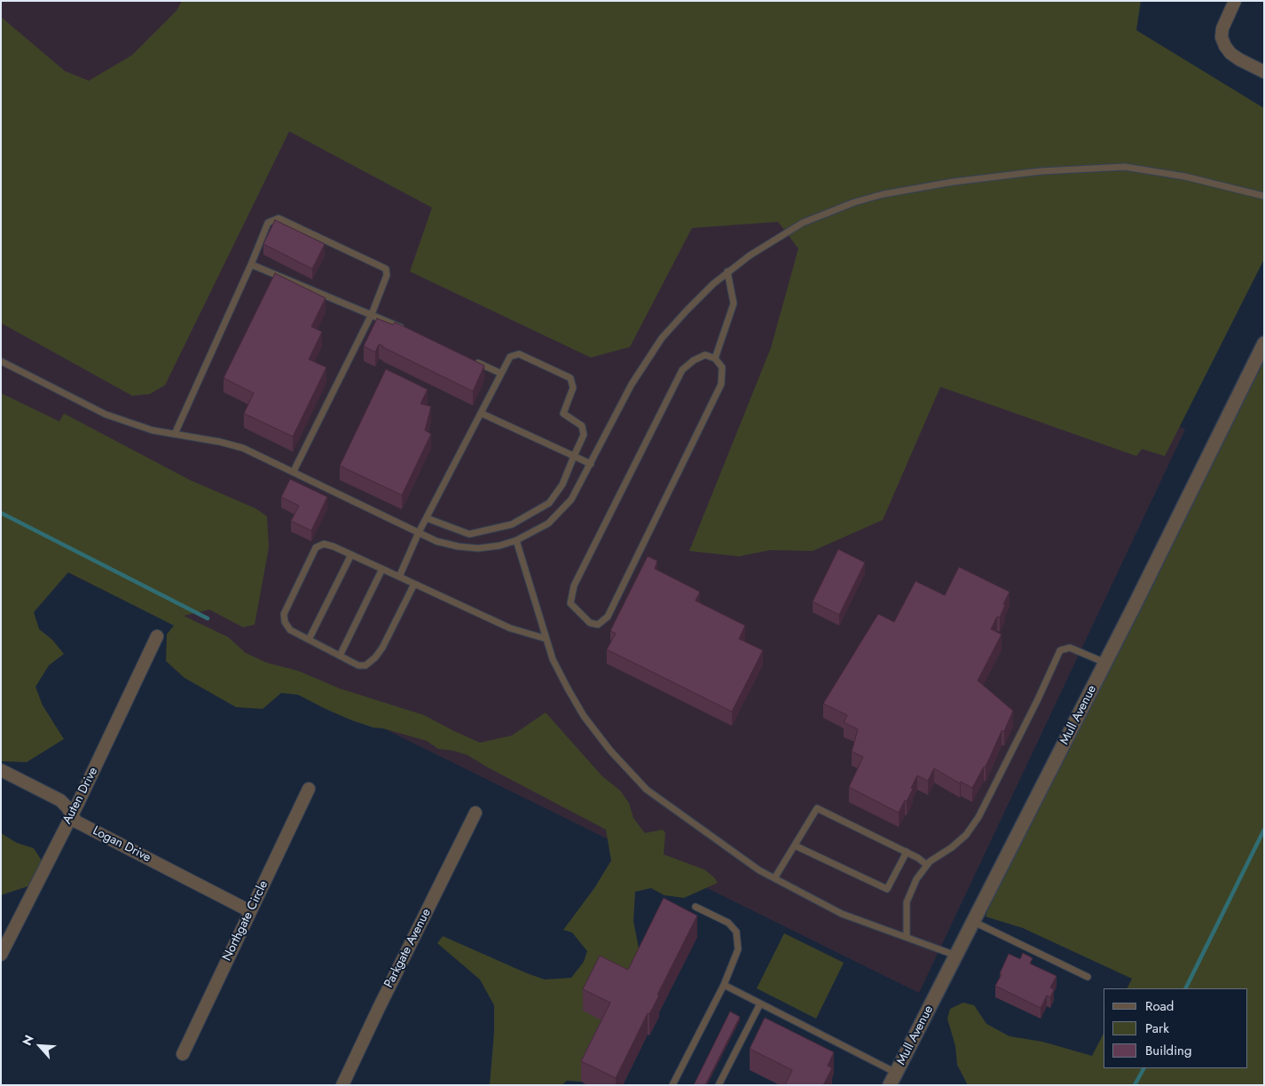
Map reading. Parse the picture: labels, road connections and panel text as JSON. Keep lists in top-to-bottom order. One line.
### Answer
{"streets":{"street":["Mull Avenue","Auten Drive","Logan Drive","Northgate Circle","Parkgate Avenue"]},"crossings":[["Auten Drive","Logan Drive"],["Logan Drive","Northgate Circle"]],"legend":["Road","Park","Building"],"north":"top left"}
